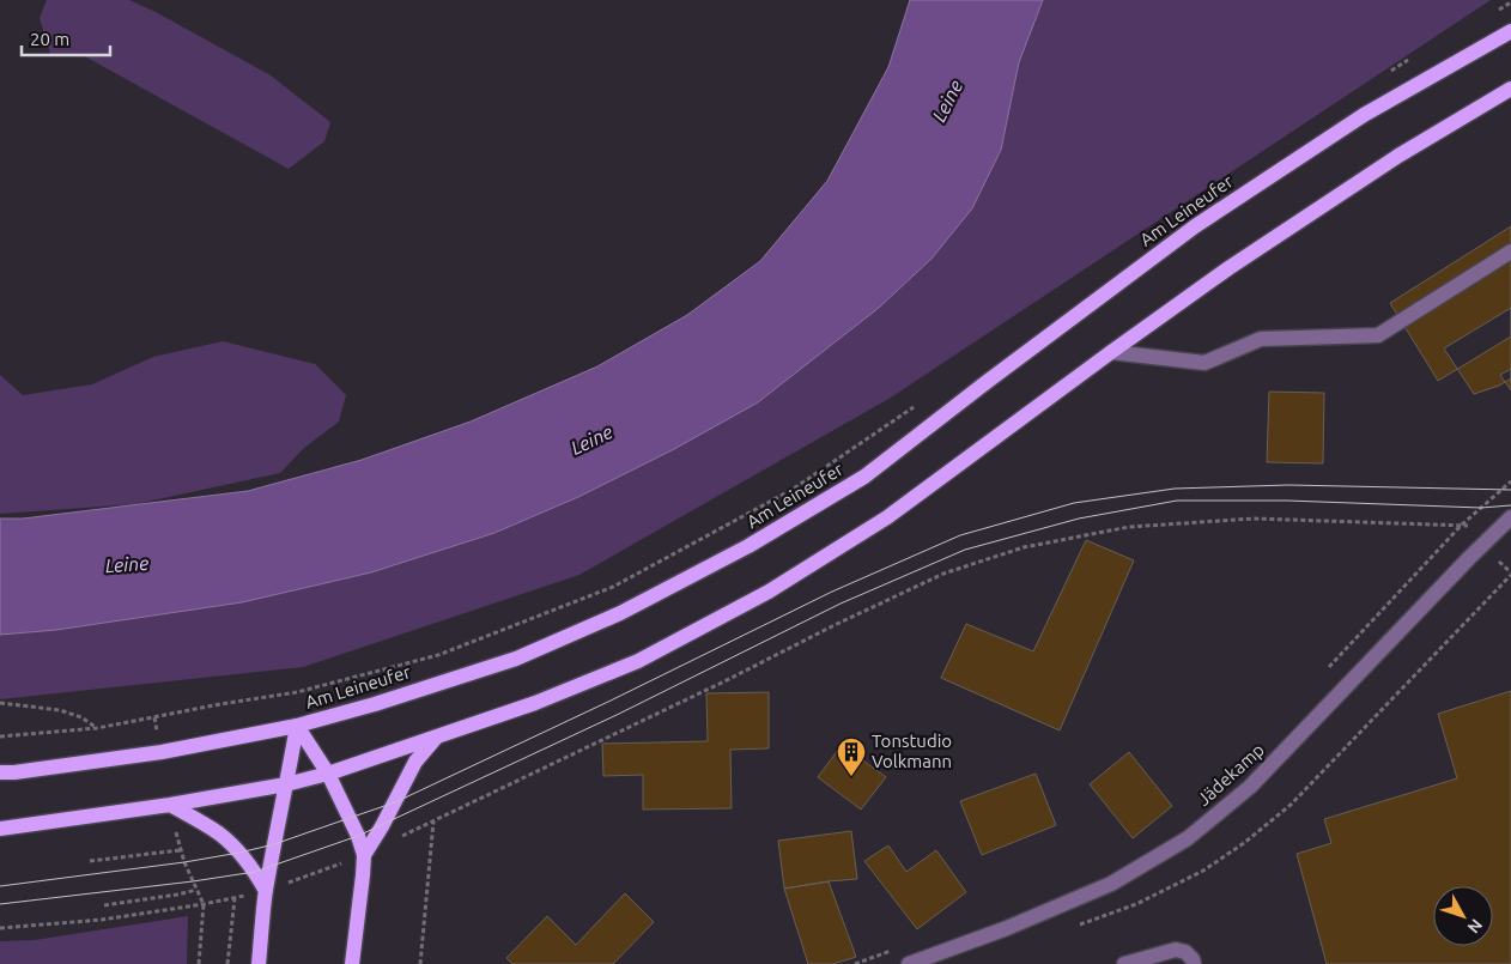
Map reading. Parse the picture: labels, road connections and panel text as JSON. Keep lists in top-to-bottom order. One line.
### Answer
{"streets":{"main road":["Am Leineufer"],"street":["Jädekamp"]},"water":["Leine"],"places":{"building":["Tonstudio Volkmann"]},"scale_bar":"20 m","north":"bottom right"}
